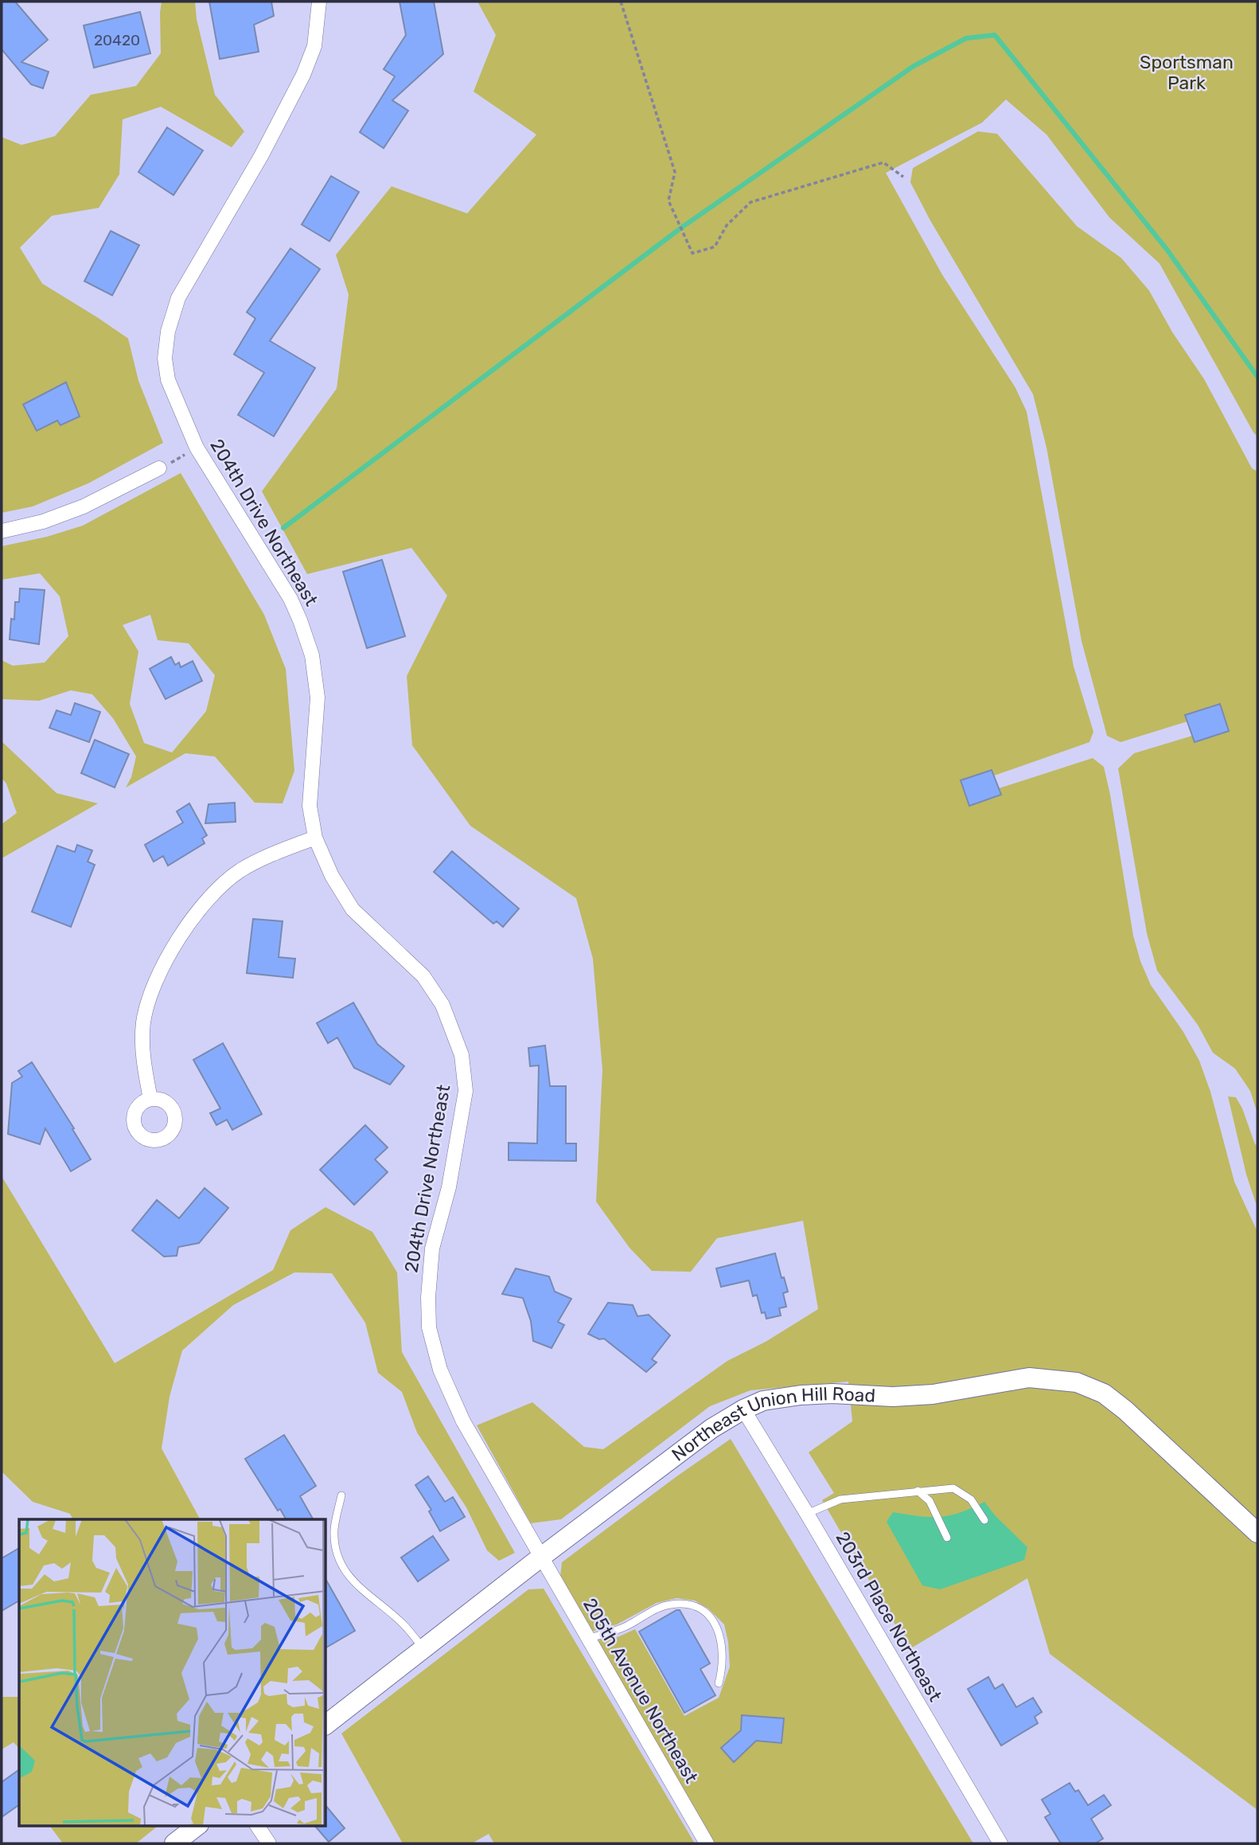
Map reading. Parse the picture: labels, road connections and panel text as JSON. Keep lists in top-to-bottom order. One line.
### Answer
{"streets":{"street":["204th Drive Northeast","Northeast Union Hill Road","203rd Place Northeast","205th Avenue Northeast"]},"crossings":[["204th Drive Northeast","Northeast Union Hill Road"],["204th Drive Northeast","205th Avenue Northeast"],["Northeast Union Hill Road","203rd Place Northeast"],["Northeast Union Hill Road","205th Avenue Northeast"]],"parks":["Sportsman Park"],"house_numbers":["20420"]}
